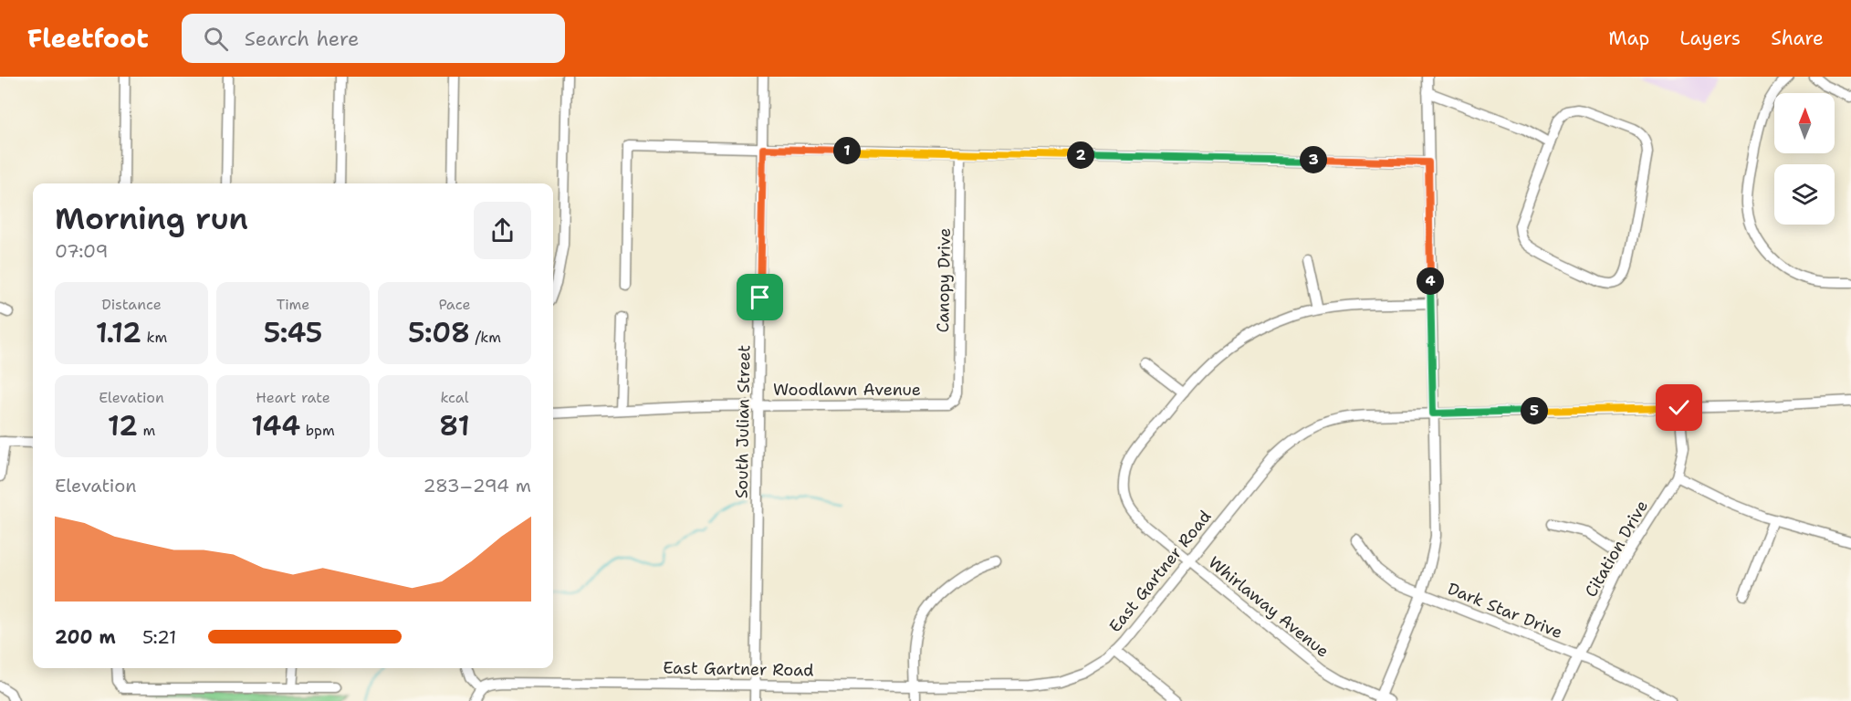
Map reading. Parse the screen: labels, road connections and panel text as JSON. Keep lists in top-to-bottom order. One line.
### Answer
{"streets":{"street":["Canopy Drive","Woodlawn Avenue","South Julian Street","Citation Drive","East Gartner Road","Whirlaway Avenue","Dark Star Drive"]},"crossings":[["Canopy Drive","Woodlawn Avenue"],["Woodlawn Avenue","South Julian Street"],["South Julian Street","East Gartner Road"],["Citation Drive","East Gartner Road"],["Citation Drive","Dark Star Drive"],["East Gartner Road","Whirlaway Avenue"]],"north":"top","page":{"header":"Fleetfoot","search":"Search here","nav":["Map","Layers","Share"],"pins":["1","2","3","4","5"],"heading":["Morning run","07:09"],"stats":[["Distance","1.12 km"],["Time","5:45"],["Pace","5:08 /km"],["Elevation","12 m"],["Heart rate","144 bpm"],["kcal","81"]],"chart":["Elevation","283–294 m"],"list":[{"name":"200 m","note":"5:21"}]}}
